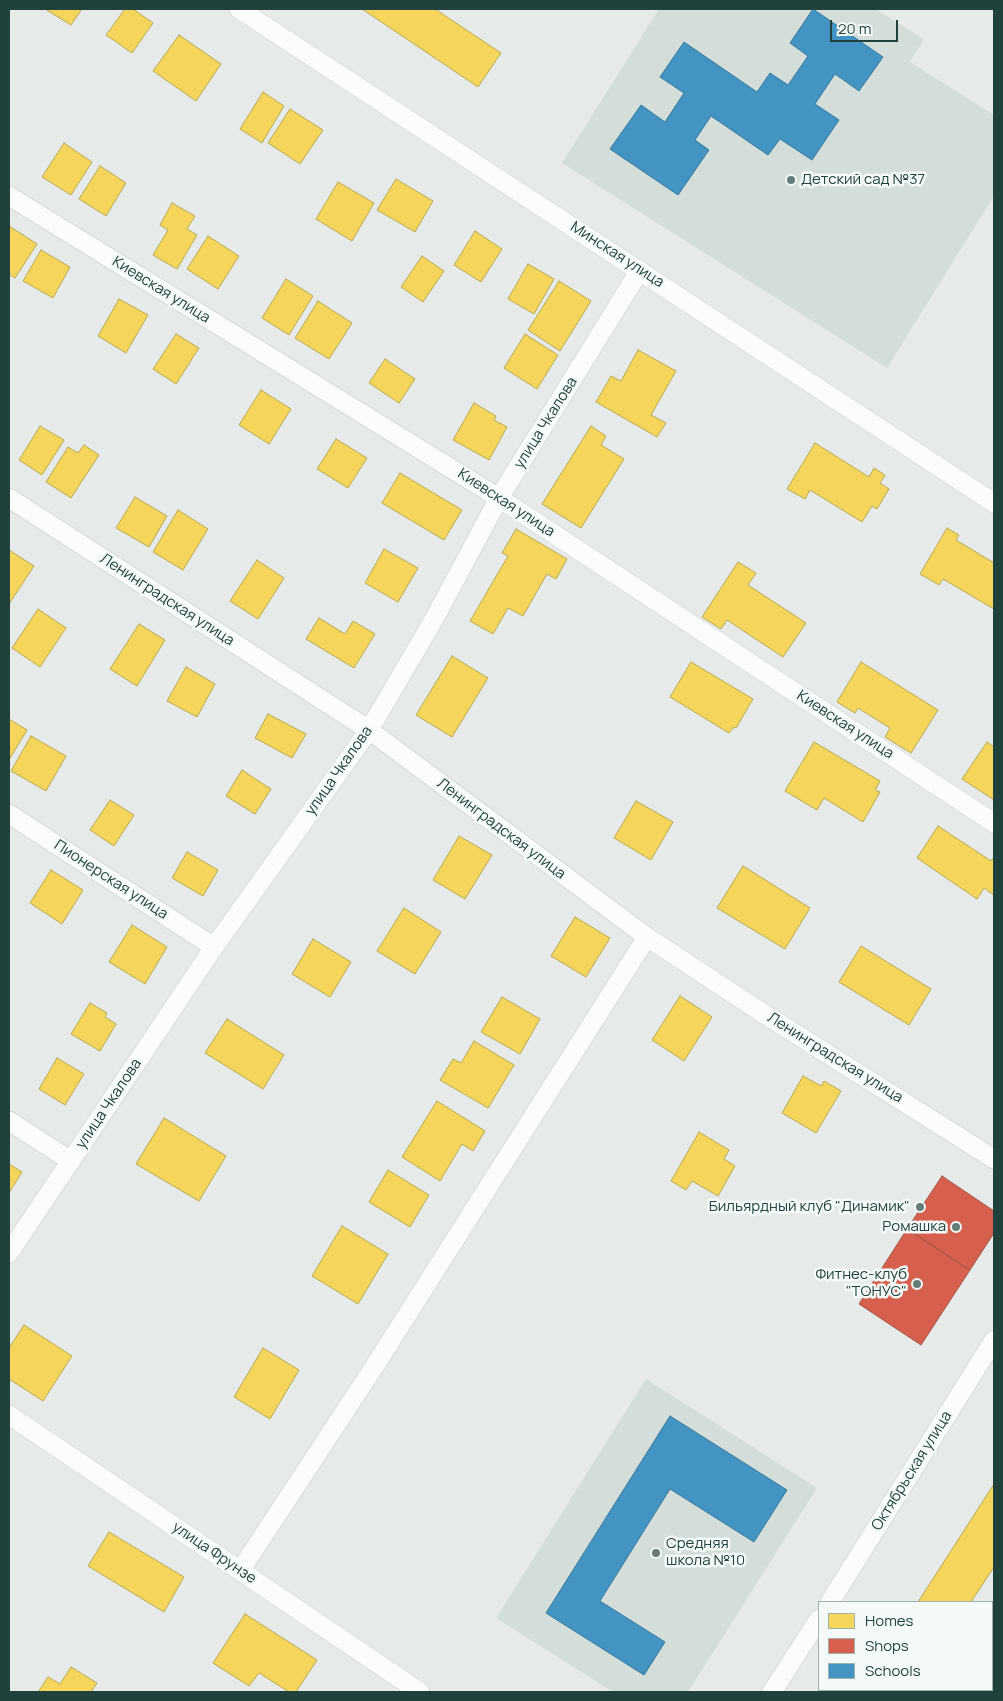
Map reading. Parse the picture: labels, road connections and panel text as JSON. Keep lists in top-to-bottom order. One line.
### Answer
{"streets":{"street":["Минская улица","Киевская улица","улица Чкалова","Ленинградская улица","Пионерская улица","Октябрьская улица","улица Фрунзе"]},"crossings":[["Минская улица","улица Чкалова"],["Киевская улица","улица Чкалова"],["улица Чкалова","Ленинградская улица"],["улица Чкалова","Пионерская улица"]],"places":["Детский сад №37","Бильярдный клуб \"Динамик\"","Ромашка","Фитнес-клуб \"ТОНУС\"","Средняя школа №10"],"legend":["Homes","Shops","Schools"],"scale_bar":"20 m"}
